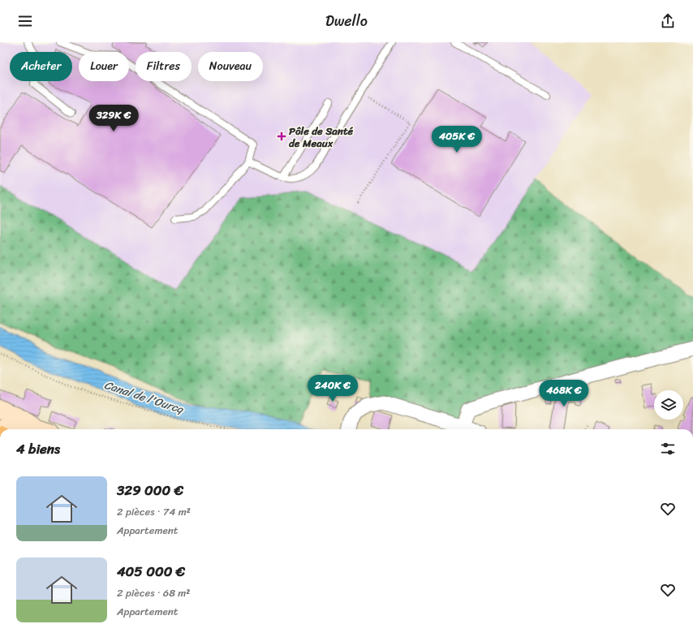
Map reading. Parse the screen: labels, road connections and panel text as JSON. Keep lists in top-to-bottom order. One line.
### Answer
{"water":["Canal de l'Ourcq"],"places":{"health":["Pôle de Santé de Meaux"]},"page":{"header":"Dwello","chip":["Acheter","Louer","Filtres","Nouveau"],"price":["329K €","405K €","240K €","468K €"],"heading":"4 biens","list":[{"name":"329 000 €","note":"2 pièces · 74 m² · Appartement"},{"name":"405 000 €","note":"2 pièces · 68 m² · Appartement"}]}}
